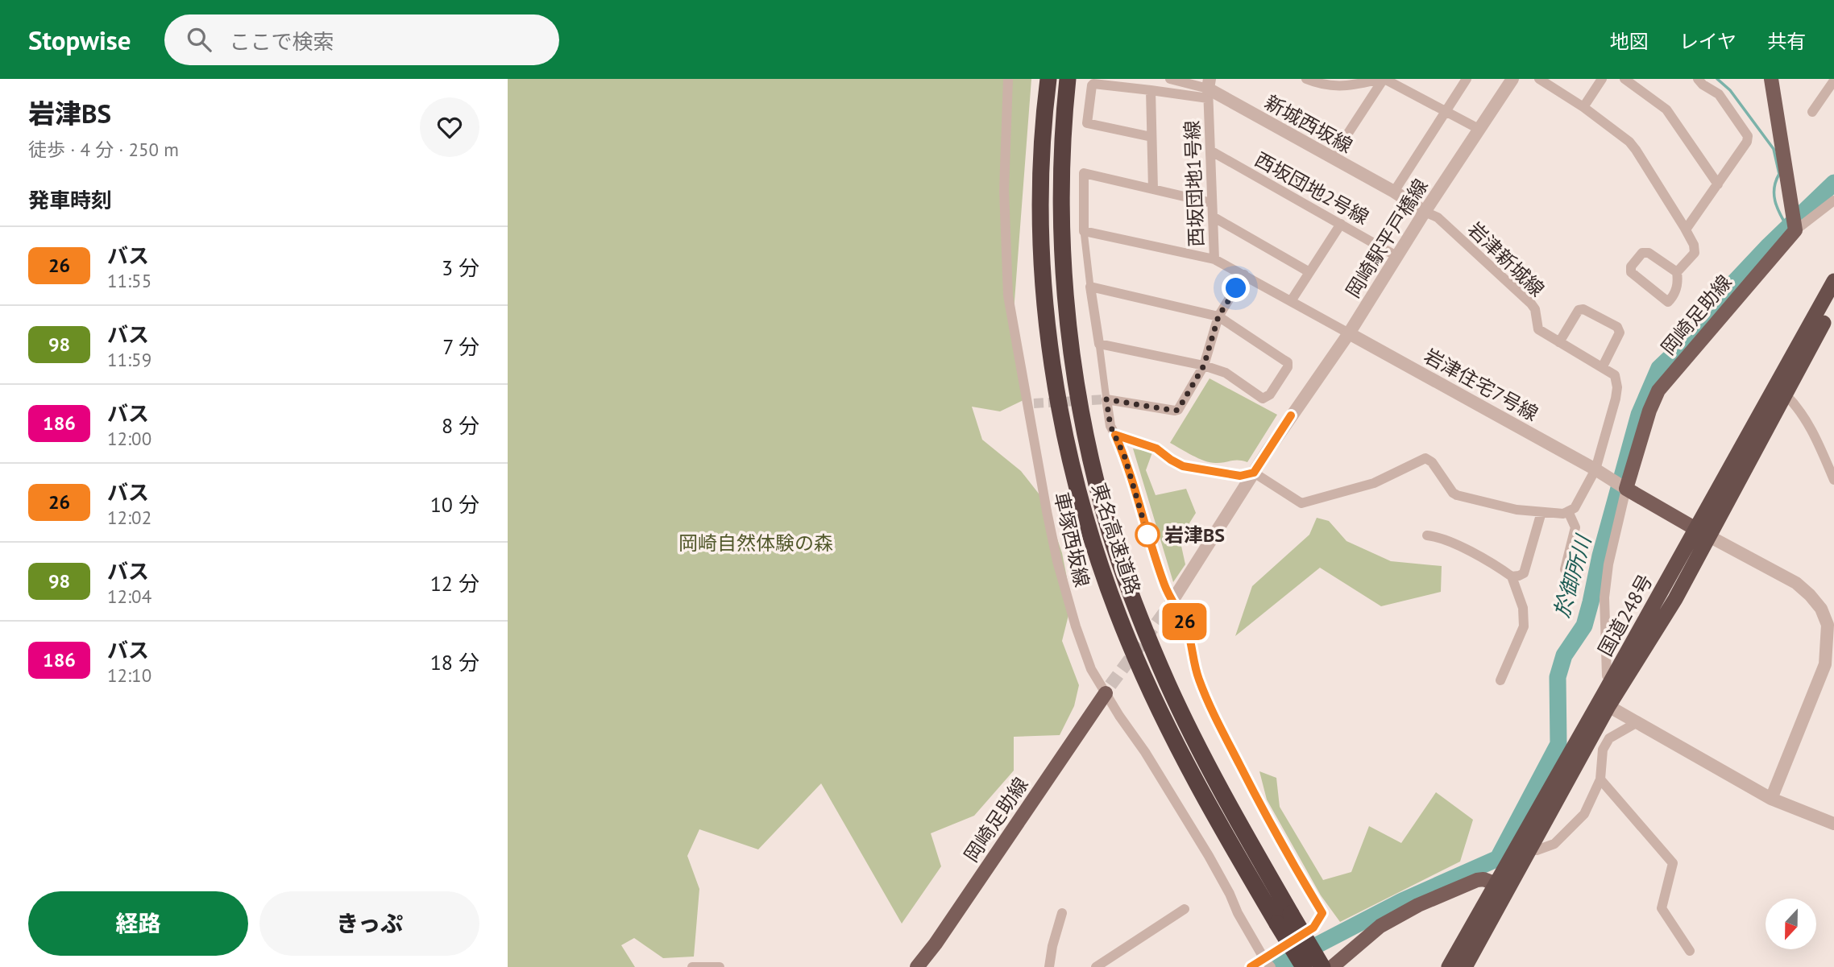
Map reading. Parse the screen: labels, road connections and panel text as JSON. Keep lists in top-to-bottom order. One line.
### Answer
{"streets":{"highway":["東名高速道路","国道248号"],"main road":["岡崎足助線"],"street":["新城西坂線","西坂団地1号線","西坂団地2号線","岡崎駅平戸橋線","岩津新城線","岩津住宅7号線","車塚西坂線"]},"crossings":[["新城西坂線","西坂団地1号線"],["新城西坂線","岡崎駅平戸橋線"],["新城西坂線","岩津新城線"],["西坂団地1号線","西坂団地2号線"],["西坂団地1号線","岡崎駅平戸橋線"],["西坂団地1号線","岩津住宅7号線"],["西坂団地2号線","岡崎駅平戸橋線"],["岡崎駅平戸橋線","岩津新城線"],["岡崎駅平戸橋線","岩津住宅7号線"],["岩津新城線","岩津住宅7号線"],["岡崎足助線","岩津住宅7号線"],["岡崎足助線","車塚西坂線"]],"water":["於御所川"],"parks":["岡崎自然体験の森"],"places":["岩津BS"],"lines":["bus line 26"],"north":"bottom","page":{"header":"Stopwise","search":"ここで検索","nav":["地図","レイヤ","共有"],"heading":[["岩津BS","徒歩 · 4 分 · 250 m"],"発車時刻"],"on_map":"26","list":[{"mark":"26","name":"バス","note":"11:55","value":"3 分"},{"mark":"98","name":"バス","note":"11:59","value":"7 分"},{"mark":"186","name":"バス","note":"12:00","value":"8 分"},{"mark":"26","name":"バス","note":"12:02","value":"10 分"},{"mark":"98","name":"バス","note":"12:04","value":"12 分"},{"mark":"186","name":"バス","note":"12:10","value":"18 分"}],"buttons":["経路","きっぷ"]}}
